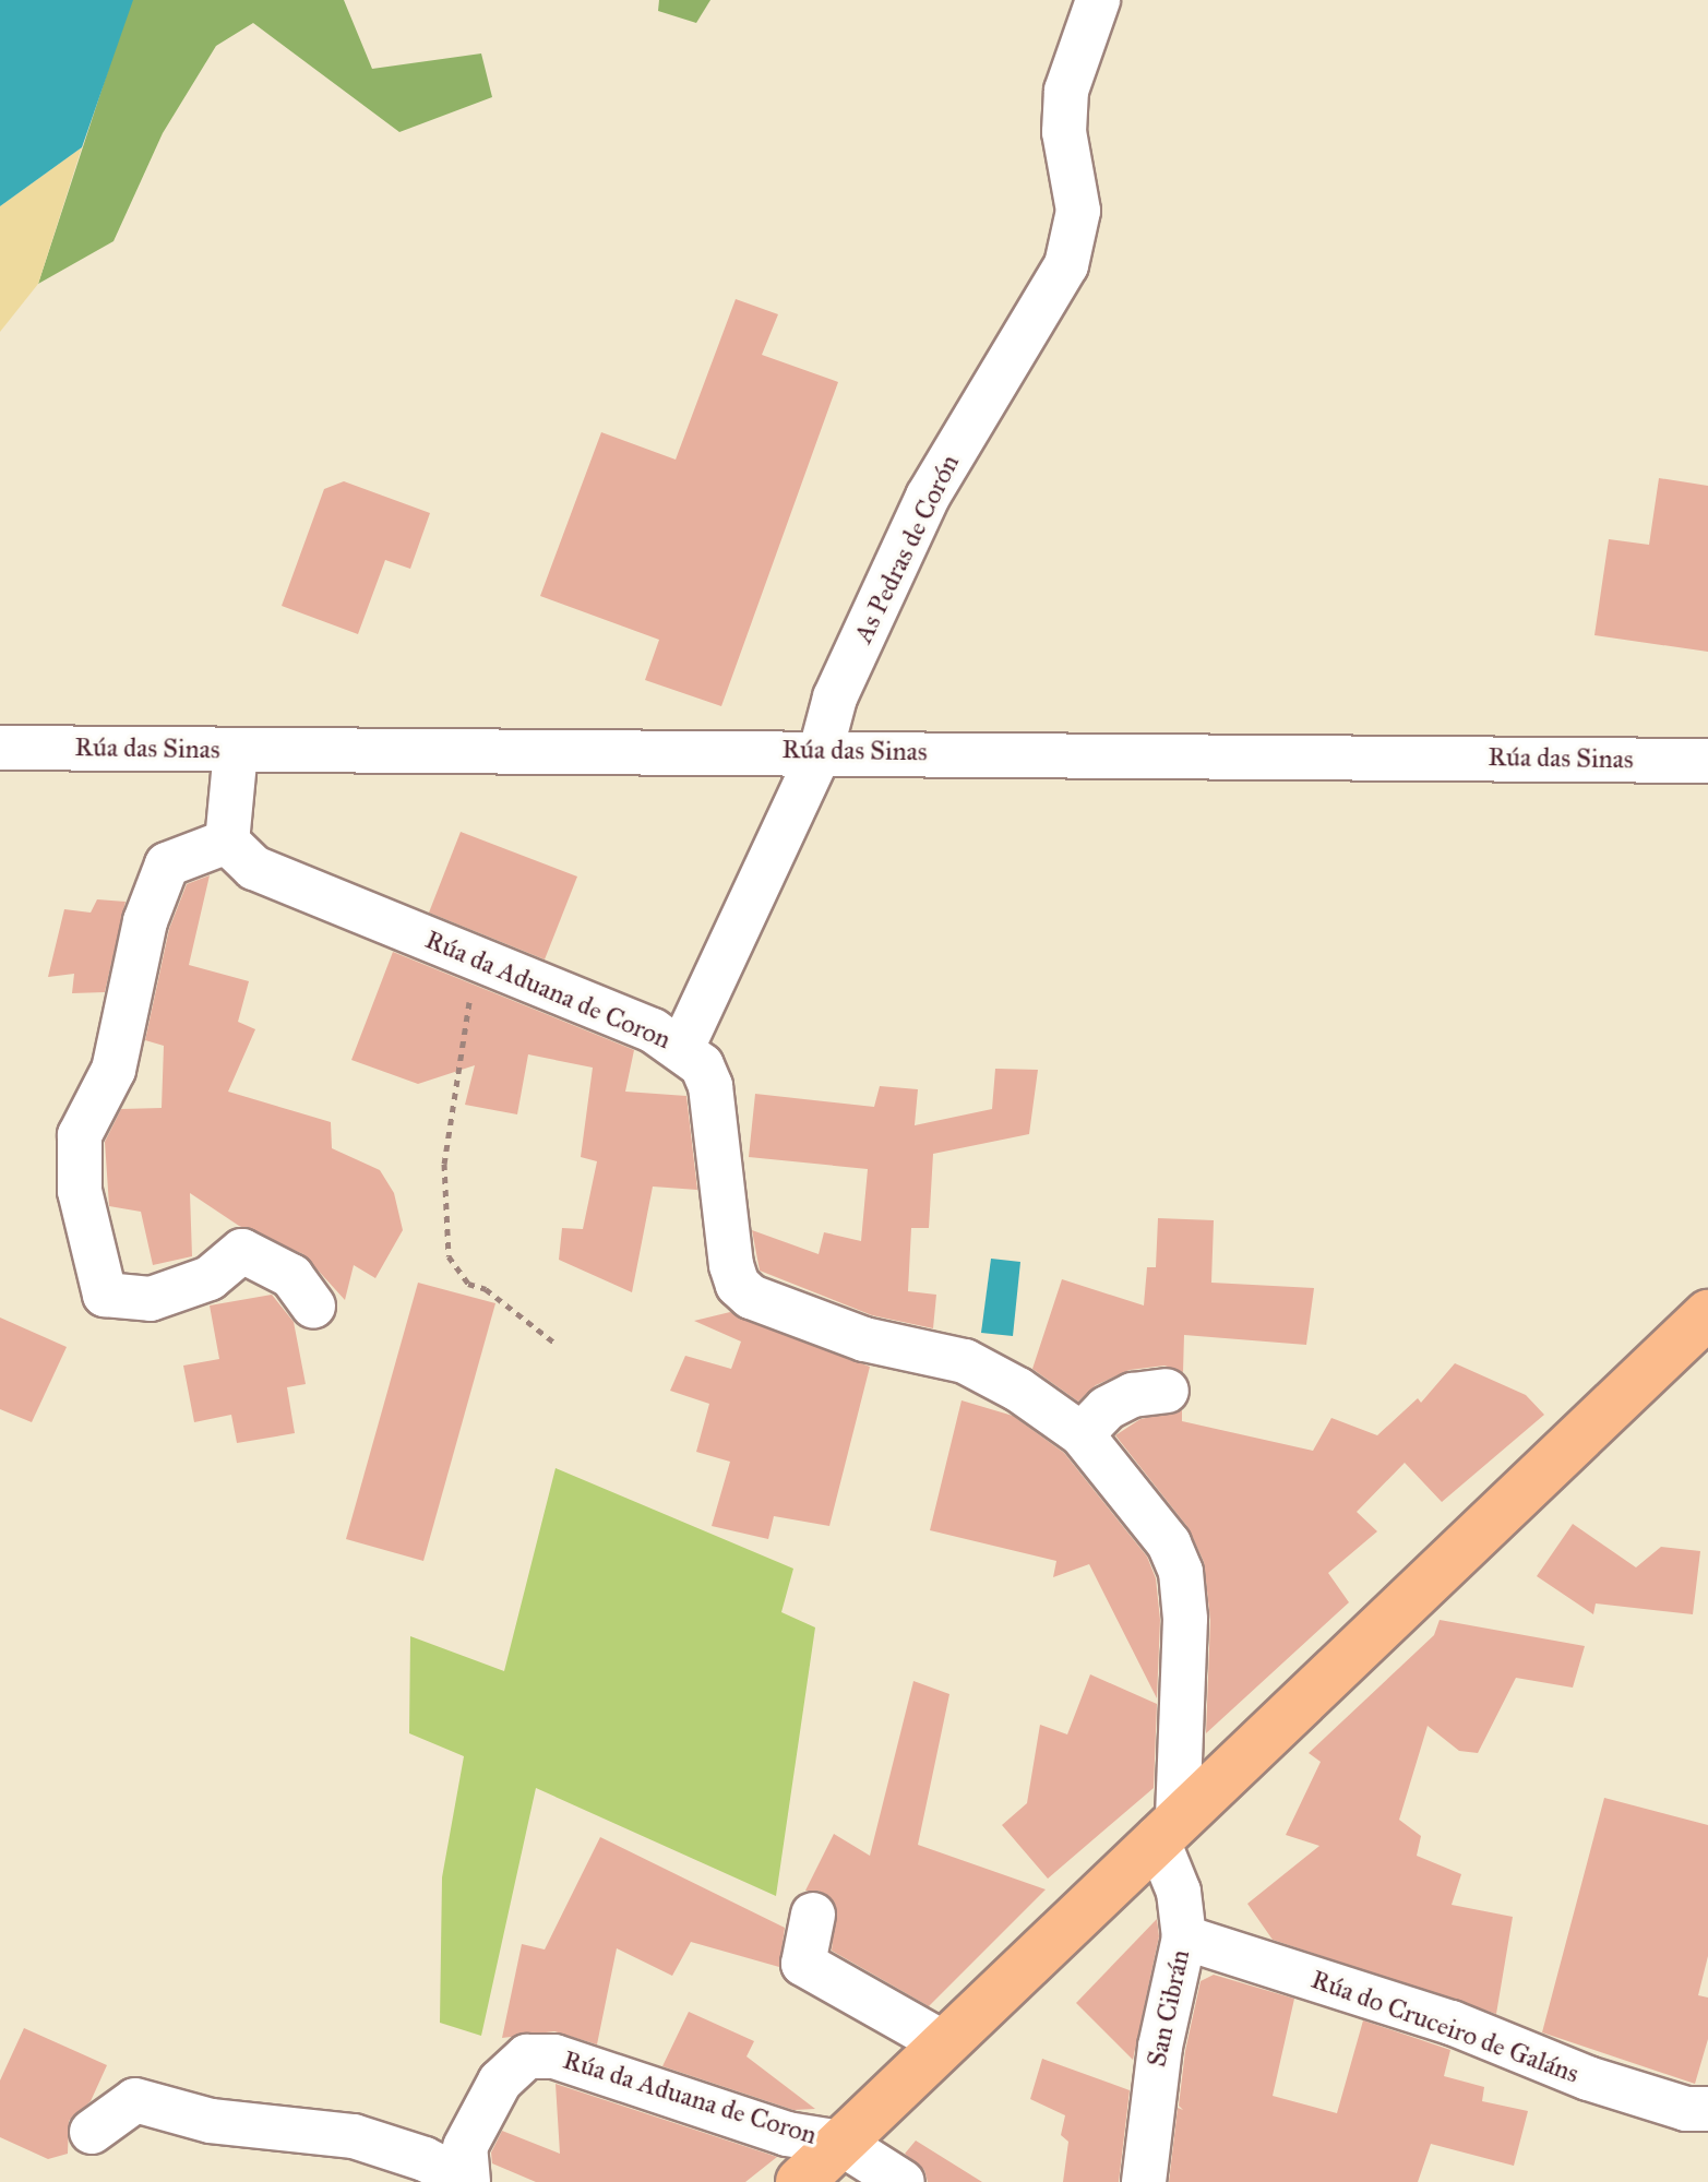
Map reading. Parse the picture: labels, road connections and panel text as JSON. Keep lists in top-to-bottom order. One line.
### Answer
{"streets":{"street":["As Pedras de Corón","Rúa das Sinas","Rúa da Aduana de Coron","San Cibrán","Rúa do Cruceiro de Galáns"]},"crossings":[["As Pedras de Corón","Rúa das Sinas"],["As Pedras de Corón","Rúa da Aduana de Coron"],["Rúa da Aduana de Coron","San Cibrán"],["San Cibrán","Rúa do Cruceiro de Galáns"]]}
